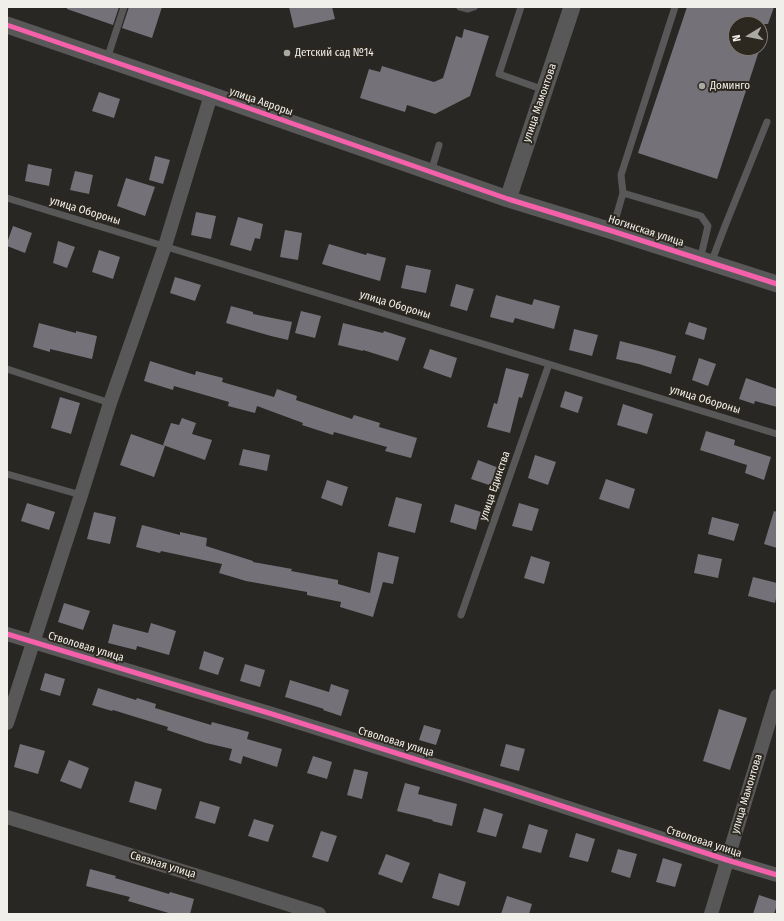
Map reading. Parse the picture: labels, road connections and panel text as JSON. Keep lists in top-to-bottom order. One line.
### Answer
{"streets":{"street":["улица Авроры","улица Мамонтова","Ногинская улица","Стволовая улица","Связная улица"],"lane":["улица Обороны","улица Единства"]},"crossings":[["улица Авроры","улица Мамонтова"],["улица Авроры","Ногинская улица"],["улица Мамонтова","Ногинская улица"],["улица Мамонтова","Стволовая улица"],["улица Обороны","улица Единства"]],"places":["Детский сад №14","Доминго"],"north":"left"}
